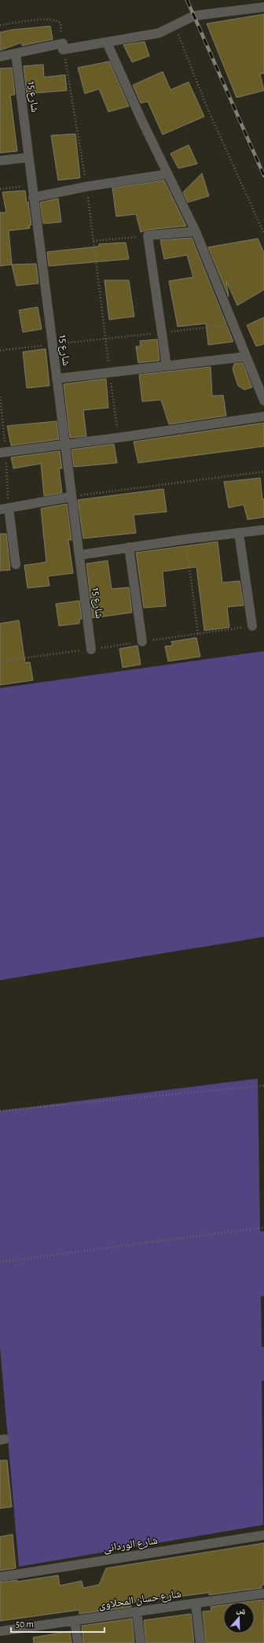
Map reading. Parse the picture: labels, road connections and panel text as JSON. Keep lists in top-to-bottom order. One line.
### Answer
{"streets":{"street":["شارع 15","شارع الوردانى","شارع حسان المحلاوى"]},"scale_bar":"50 m","north":"top"}
